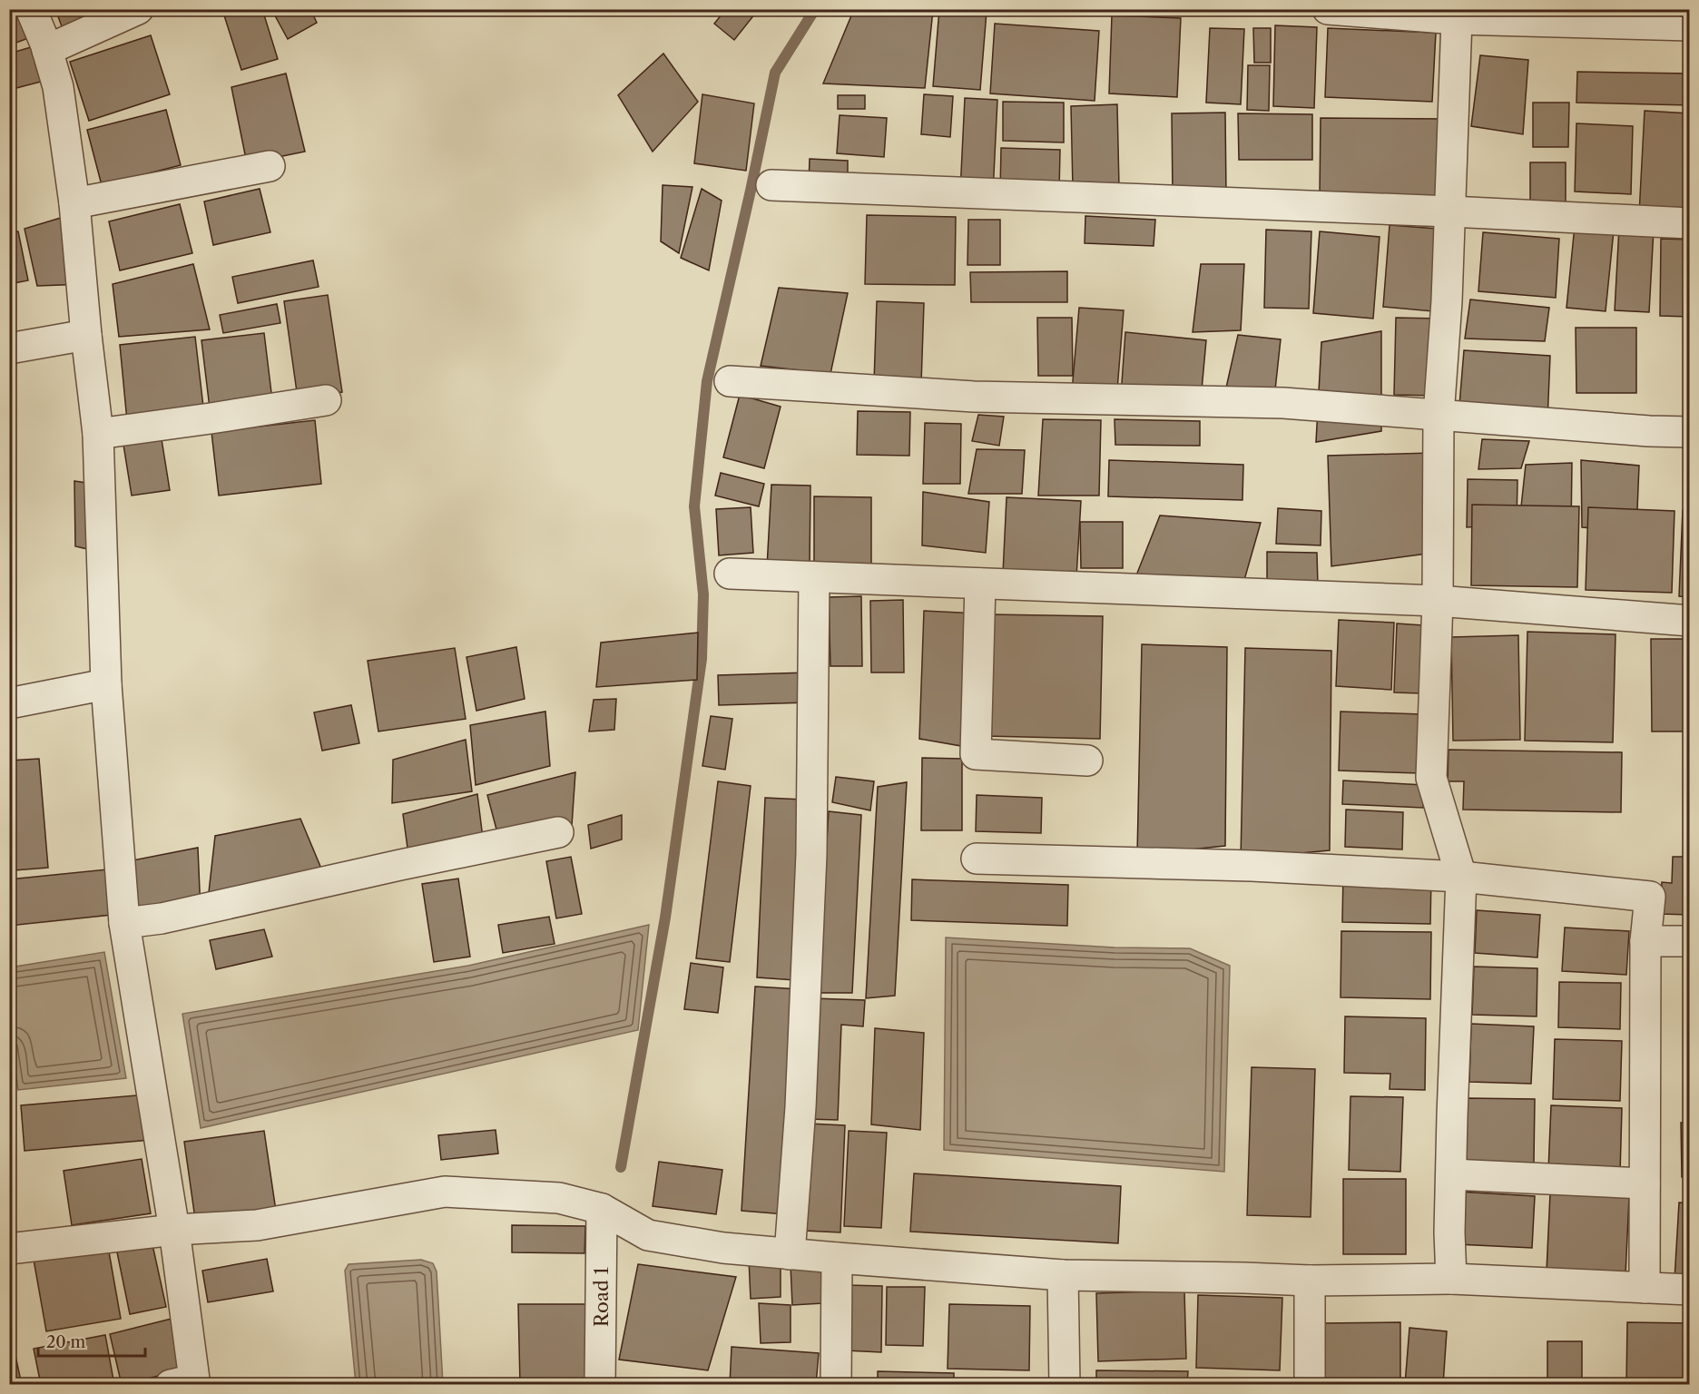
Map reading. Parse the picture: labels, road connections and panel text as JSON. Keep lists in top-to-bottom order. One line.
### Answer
{"streets":{"street":["Road 1"]},"scale_bar":"20 m"}
